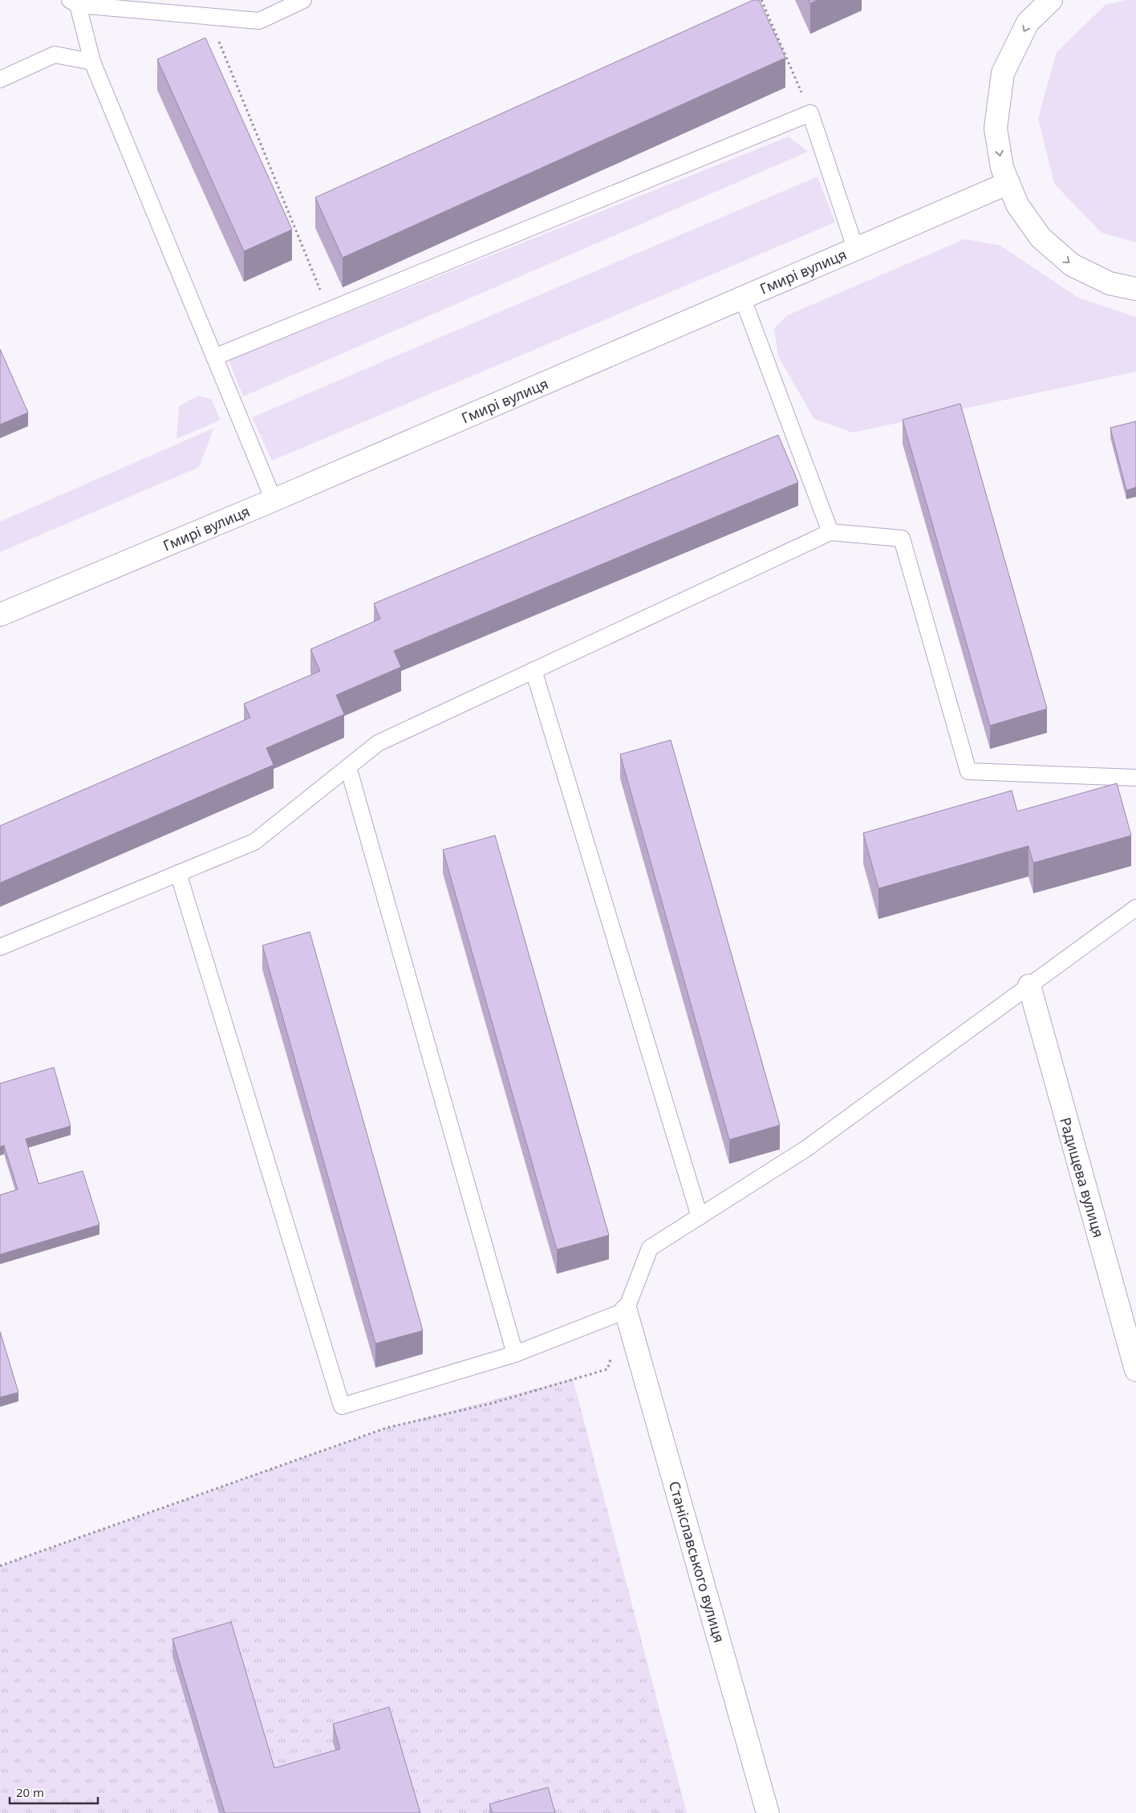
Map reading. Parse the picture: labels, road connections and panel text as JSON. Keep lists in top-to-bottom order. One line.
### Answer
{"streets":{"street":["Гмирі вулиця","Радищева вулиця","Станіславського вулиця"]},"scale_bar":"20 m"}
